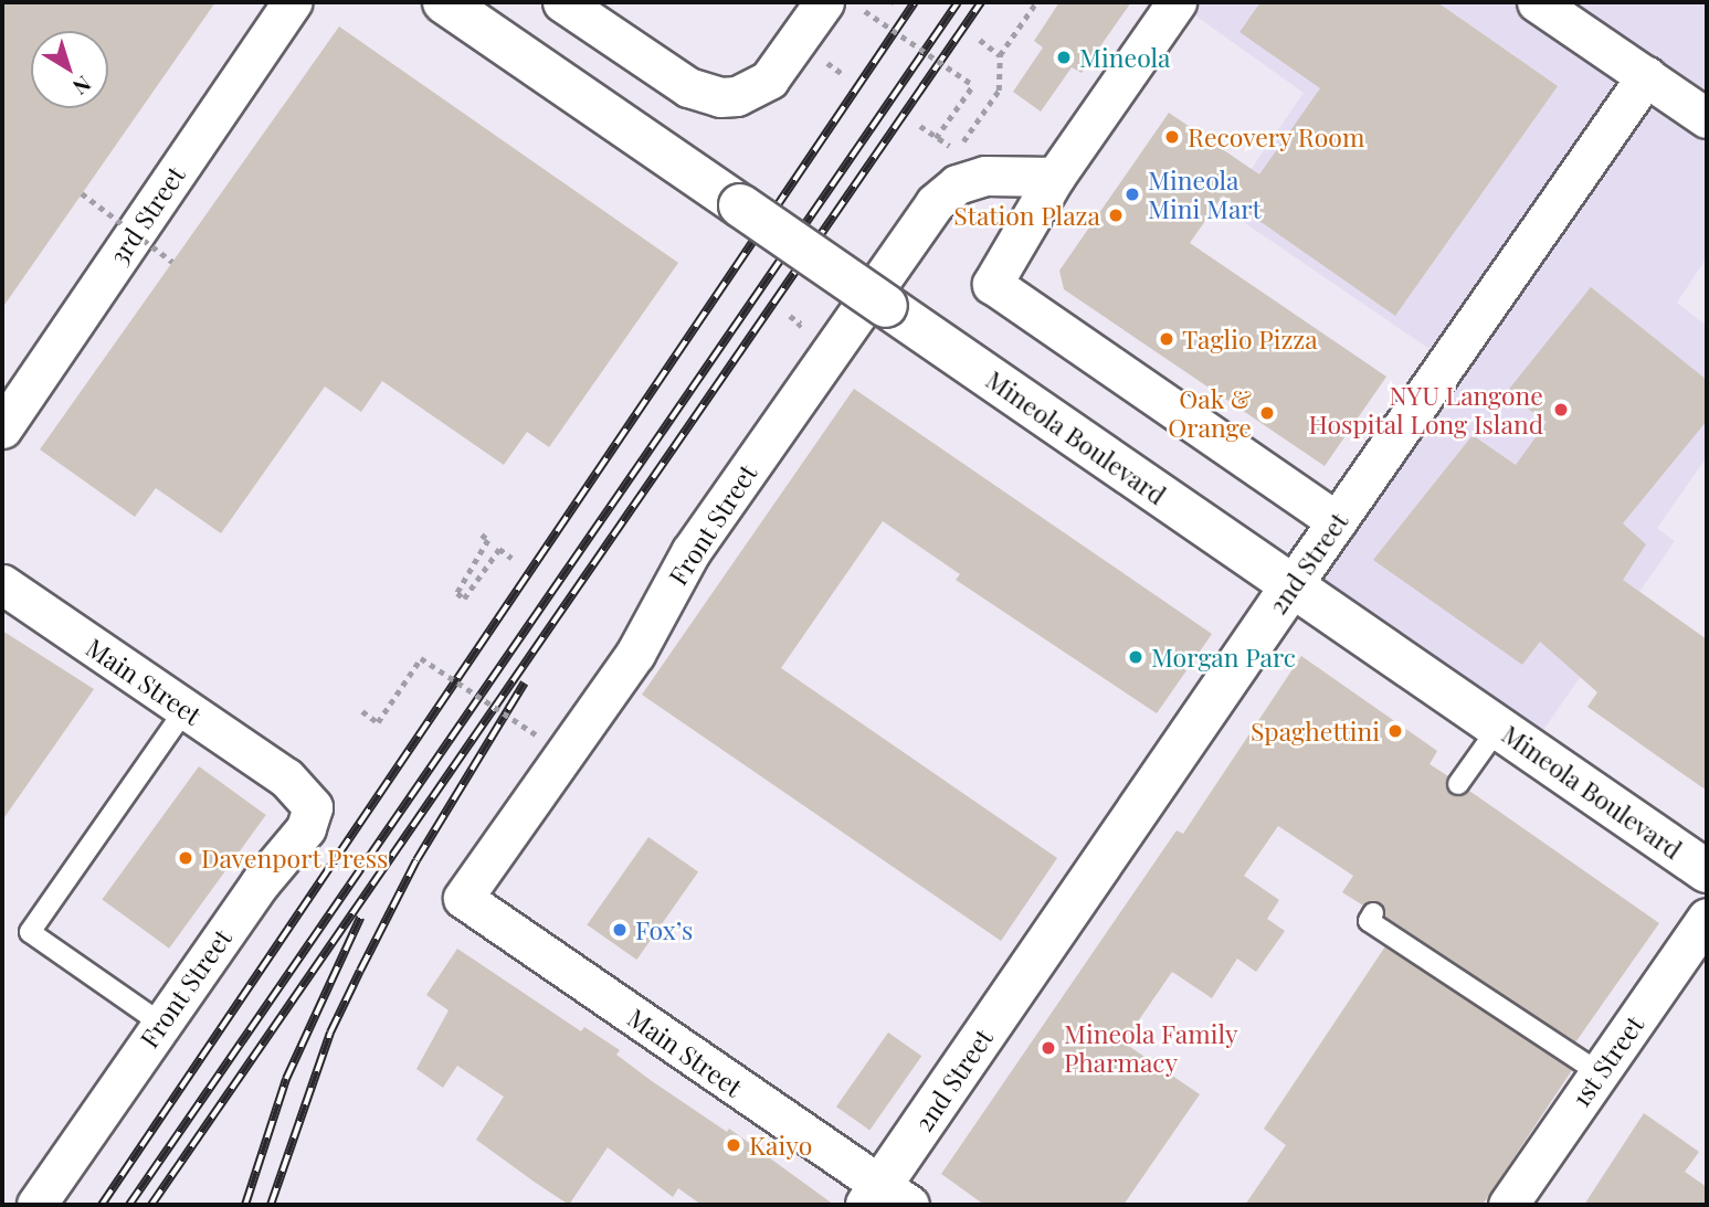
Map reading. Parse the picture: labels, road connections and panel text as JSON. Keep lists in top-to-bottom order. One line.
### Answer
{"streets":{"main road":["Mineola Boulevard","2nd Street"],"street":["3rd Street","Front Street","Main Street","1st Street"]},"crossings":[["Mineola Boulevard","2nd Street"],["Front Street","Main Street"],["2nd Street","Main Street"]],"places":["Mineola","Recovery Room","Mineola Mini Mart","Station Plaza","Taglio Pizza","NYU Langone Hospital Long Island","Oak & Orange","Morgan Parc","Spaghettini","Davenport Press","Fox’s","Mineola Family Pharmacy","Kaiyo"],"north":"bottom right"}
